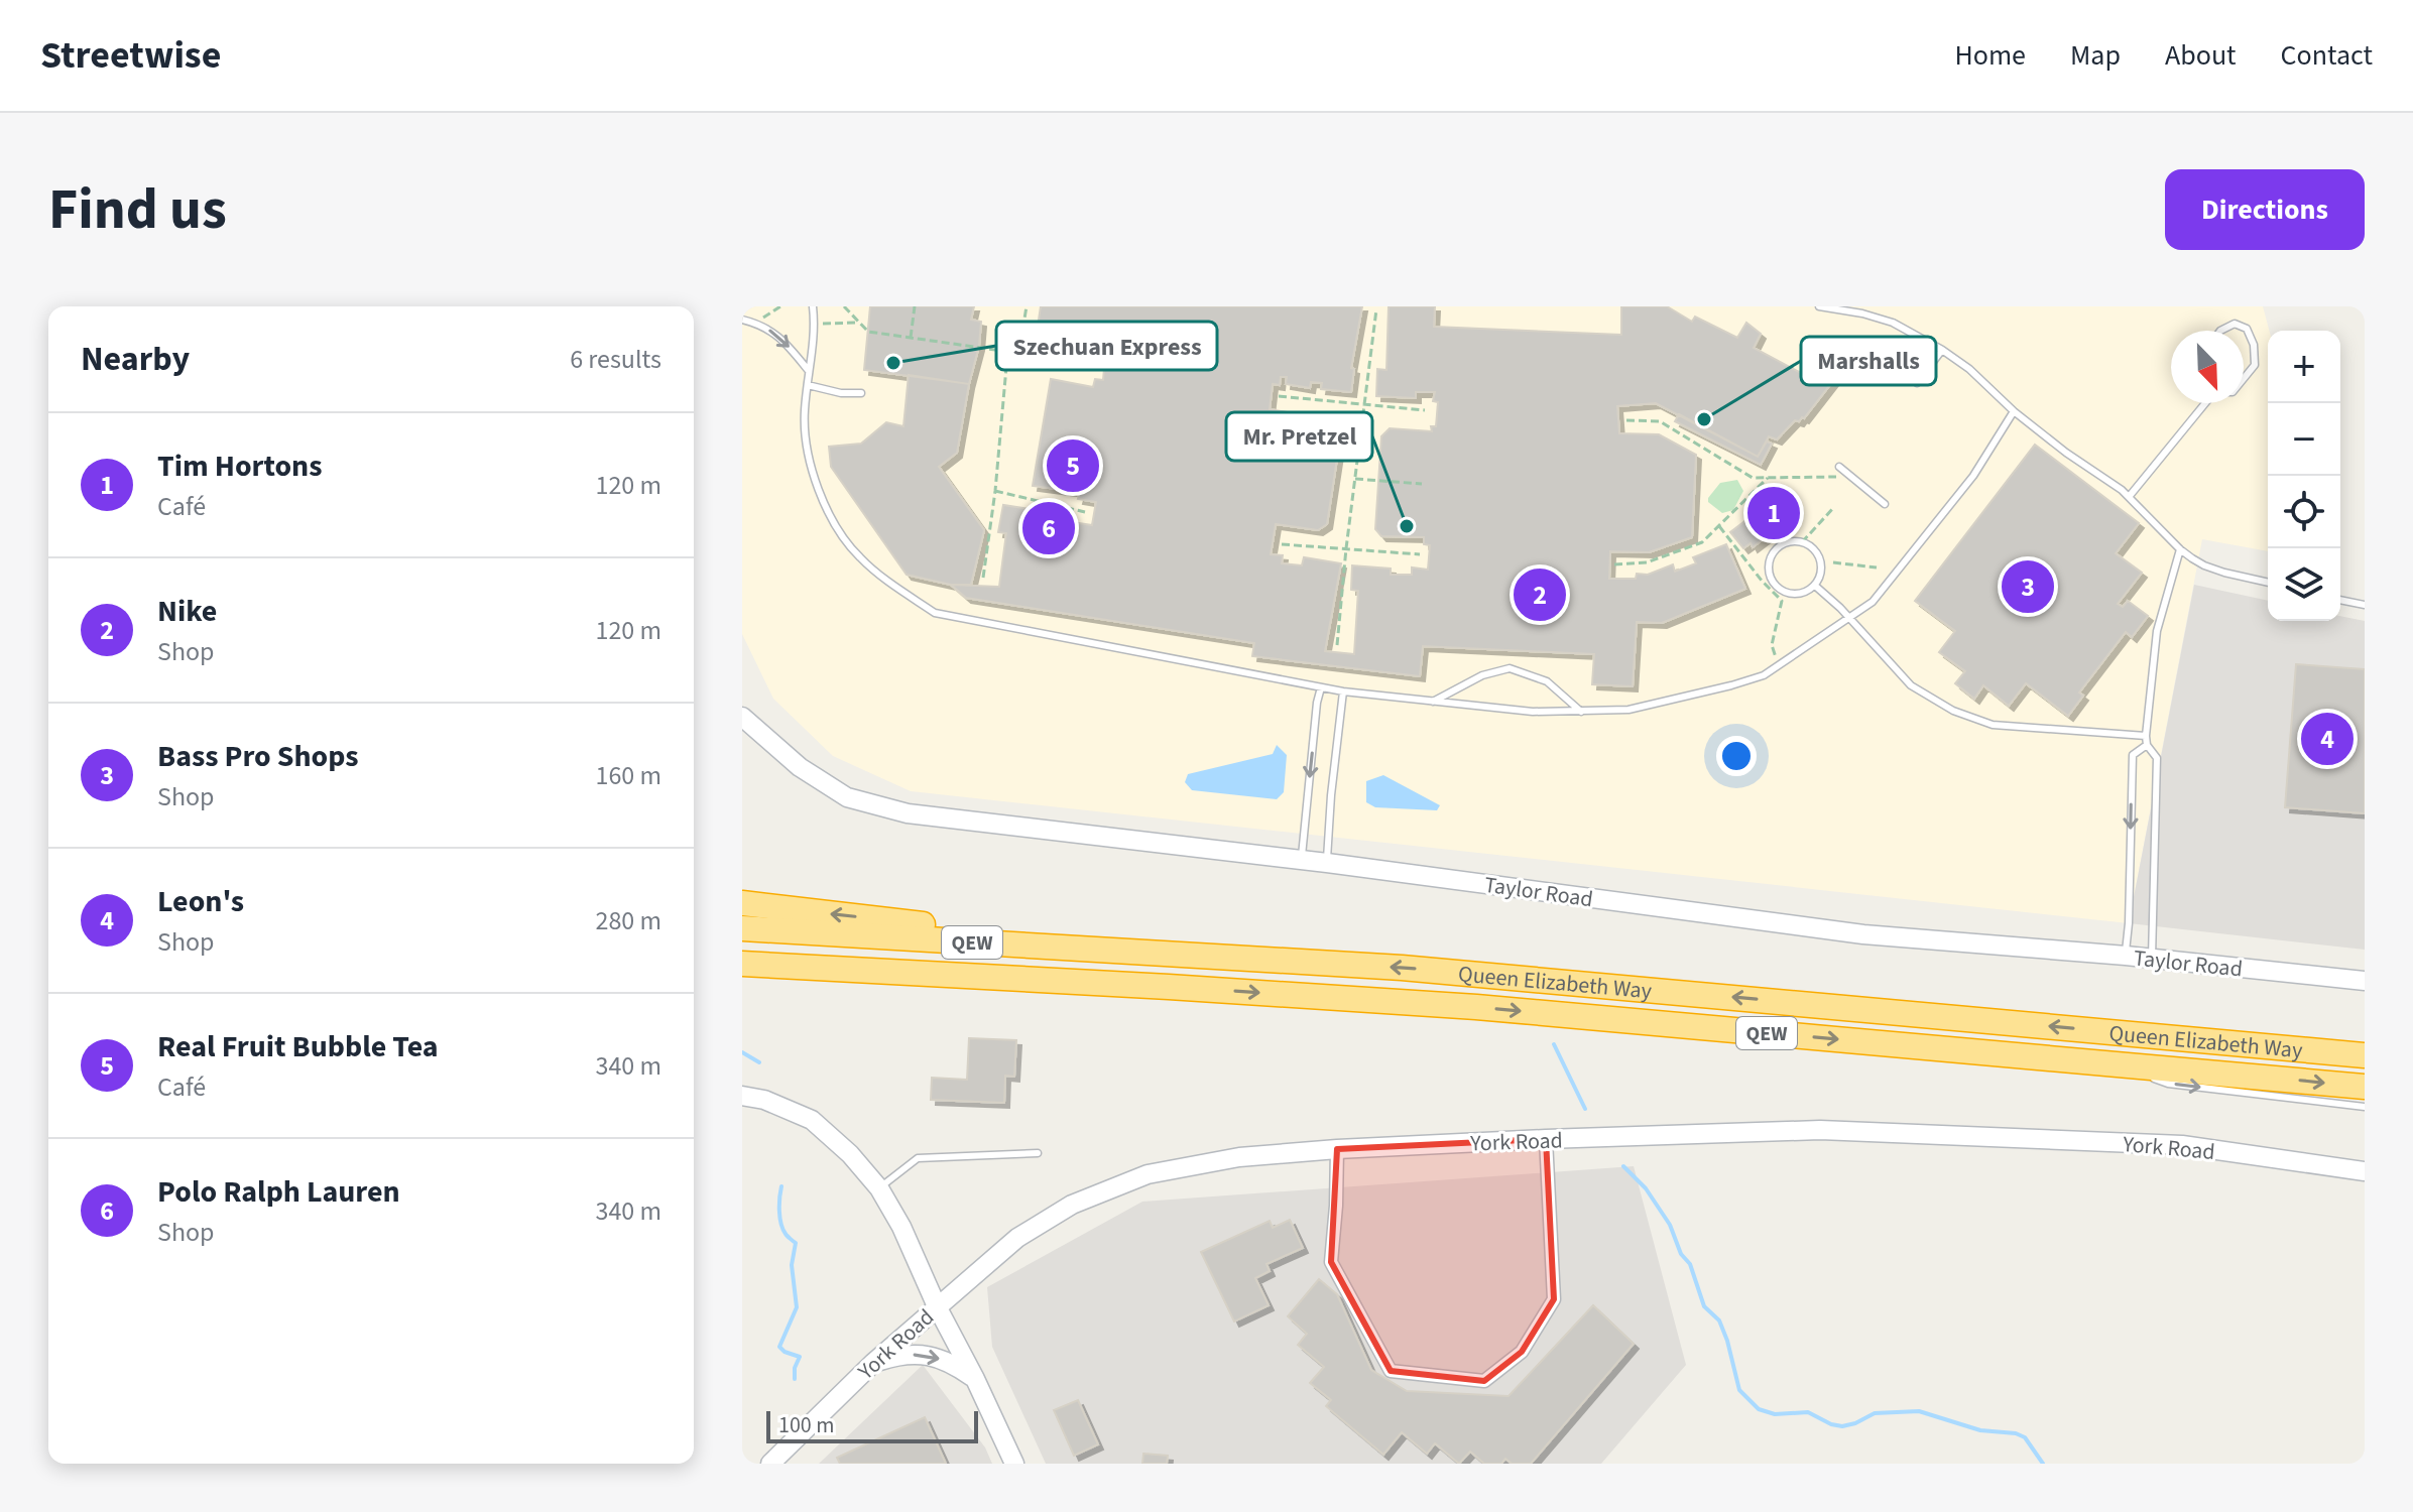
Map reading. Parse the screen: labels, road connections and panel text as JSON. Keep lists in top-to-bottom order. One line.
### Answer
{"streets":{"highway":["QEW","Queen Elizabeth Way"],"main road":["Taylor Road","York Road"]},"places":["Szechuan Express","Marshalls","Mr. Pretzel"],"scale_bar":"100 m","north":"bottom right","page":{"header":"Streetwise","nav":["Home","Map","About","Contact"],"buttons":"Directions","title":"Find us","heading":["Nearby","6 results"],"map_buttons":["+","−"],"list":[{"mark":"1","name":"Tim Hortons","note":"Café","value":"120 m"},{"mark":"2","name":"Nike","note":"Shop","value":"120 m"},{"mark":"3","name":"Bass Pro Shops","note":"Shop","value":"160 m"},{"mark":"4","name":"Leon's","note":"Shop","value":"280 m"},{"mark":"5","name":"Real Fruit Bubble Tea","note":"Café","value":"340 m"},{"mark":"6","name":"Polo Ralph Lauren","note":"Shop","value":"340 m"}],"pins":["5","1","6","3","2","4"],"scale":"100 m"}}
